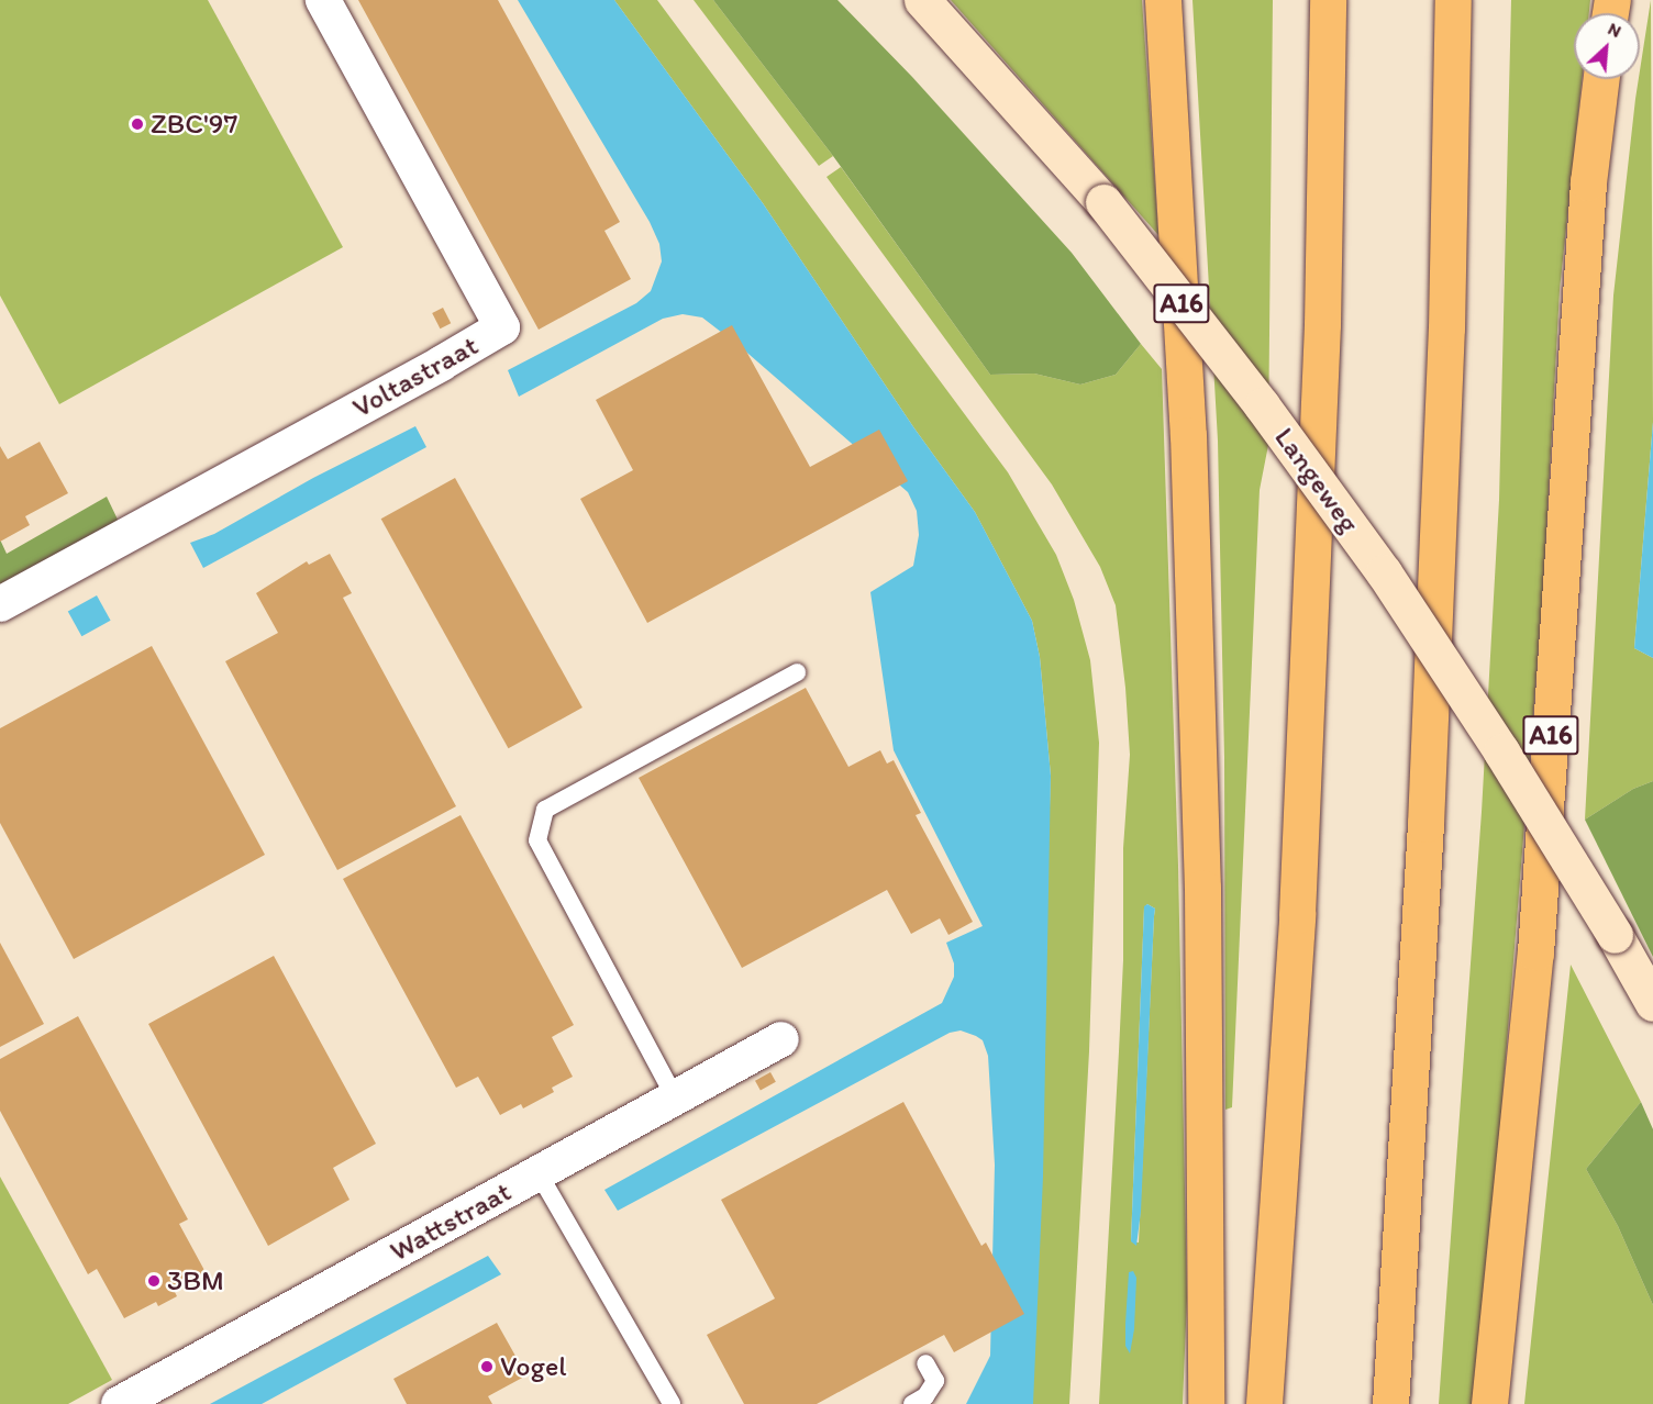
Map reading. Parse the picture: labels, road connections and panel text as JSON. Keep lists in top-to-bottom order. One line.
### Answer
{"streets":{"highway":["A16"],"main road":["Langeweg"],"street":["Voltastraat","Wattstraat"]},"places":["ZBC'97","3BM","Vogel"],"north":"top right"}
